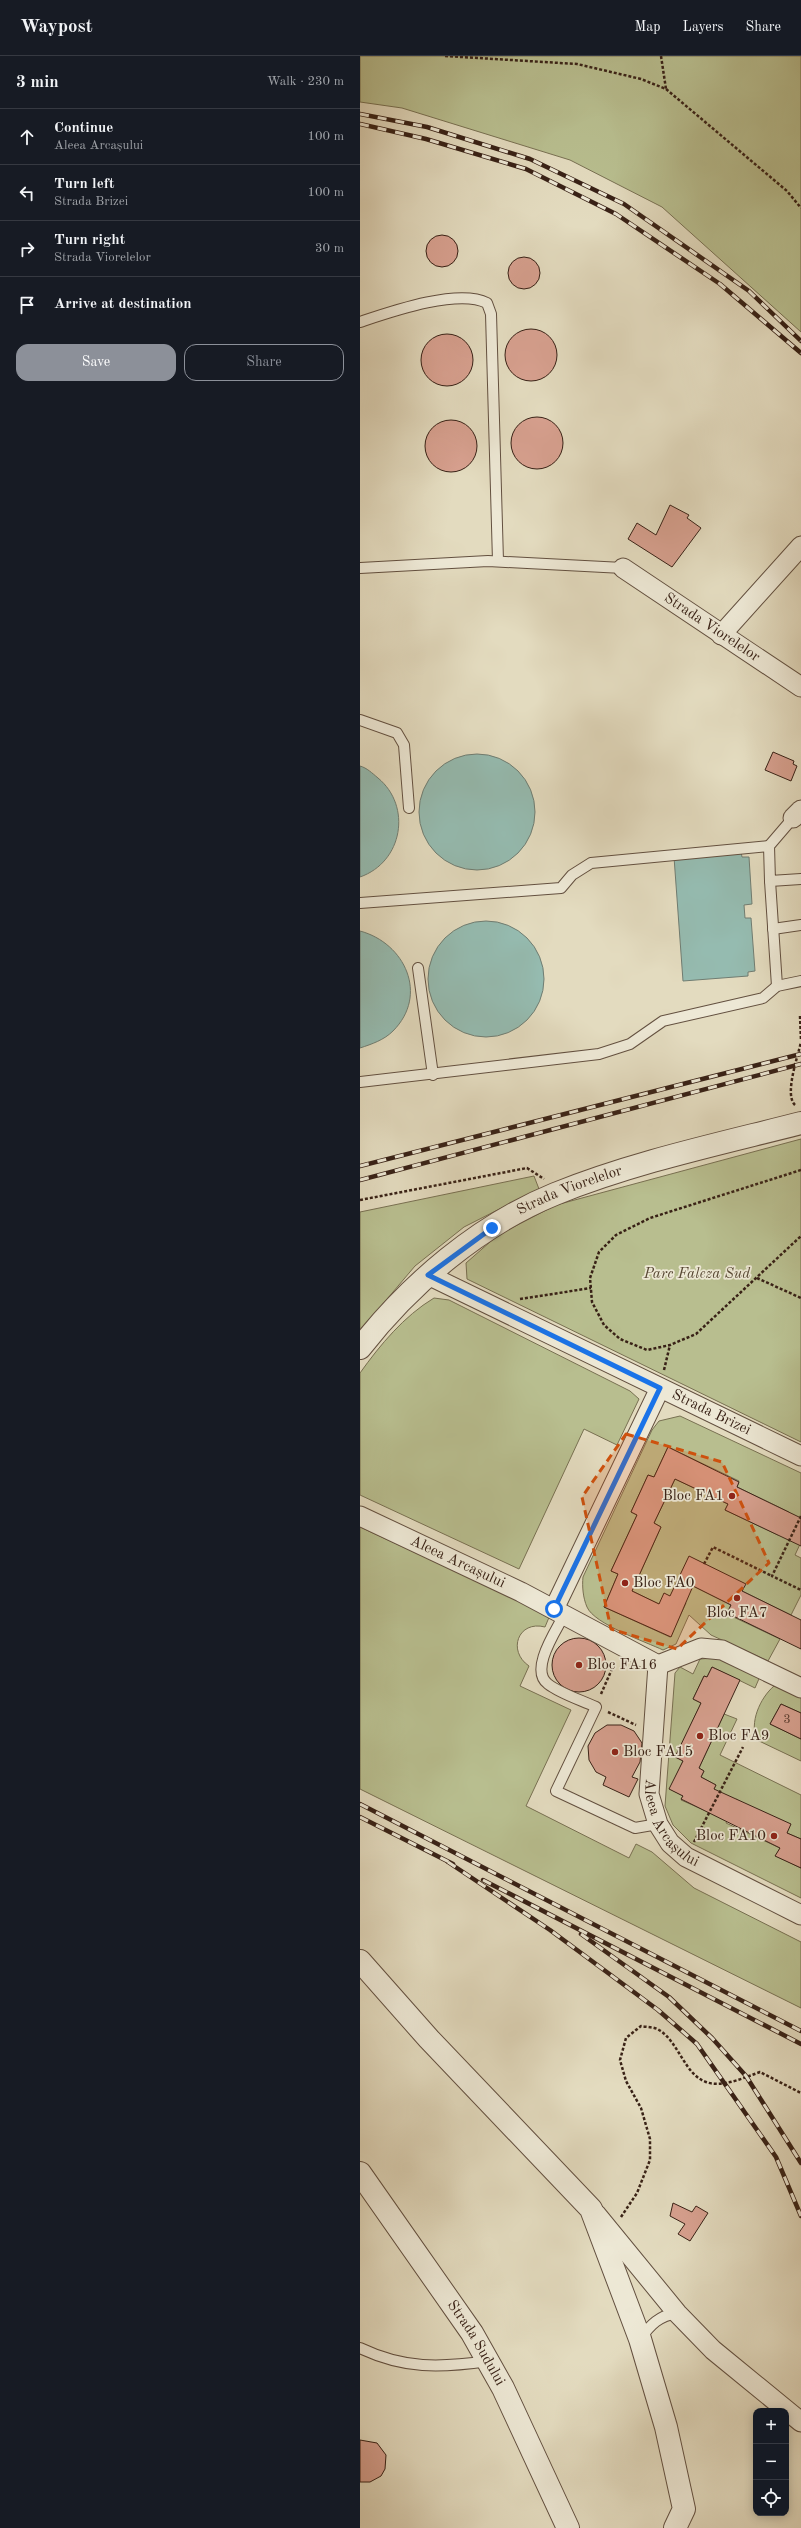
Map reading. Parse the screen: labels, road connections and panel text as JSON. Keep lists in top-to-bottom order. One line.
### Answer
{"streets":{"street":["Strada Viorelelor","Strada Brizei","Aleea Arcașului","Strada Sudului"]},"crossings":[["Strada Viorelelor","Strada Brizei"]],"parks":["Parc Faleza Sud"],"places":["Bloc FA1","Bloc FA0","Bloc FA7","Bloc FA16","Bloc FA9","Bloc FA15","Bloc FA10"],"house_numbers":["3"],"page":{"header":"Waypost","nav":["Map","Layers","Share"],"heading":["3 min","Walk · 230 m"],"list":[["Continue","Aleea Arcașului","100 m"],["Turn left","Strada Brizei","100 m"],["Turn right","Strada Viorelelor","30 m"],"Arrive at destination"],"buttons":["Save","Share"],"map_buttons":["+","−"]}}
